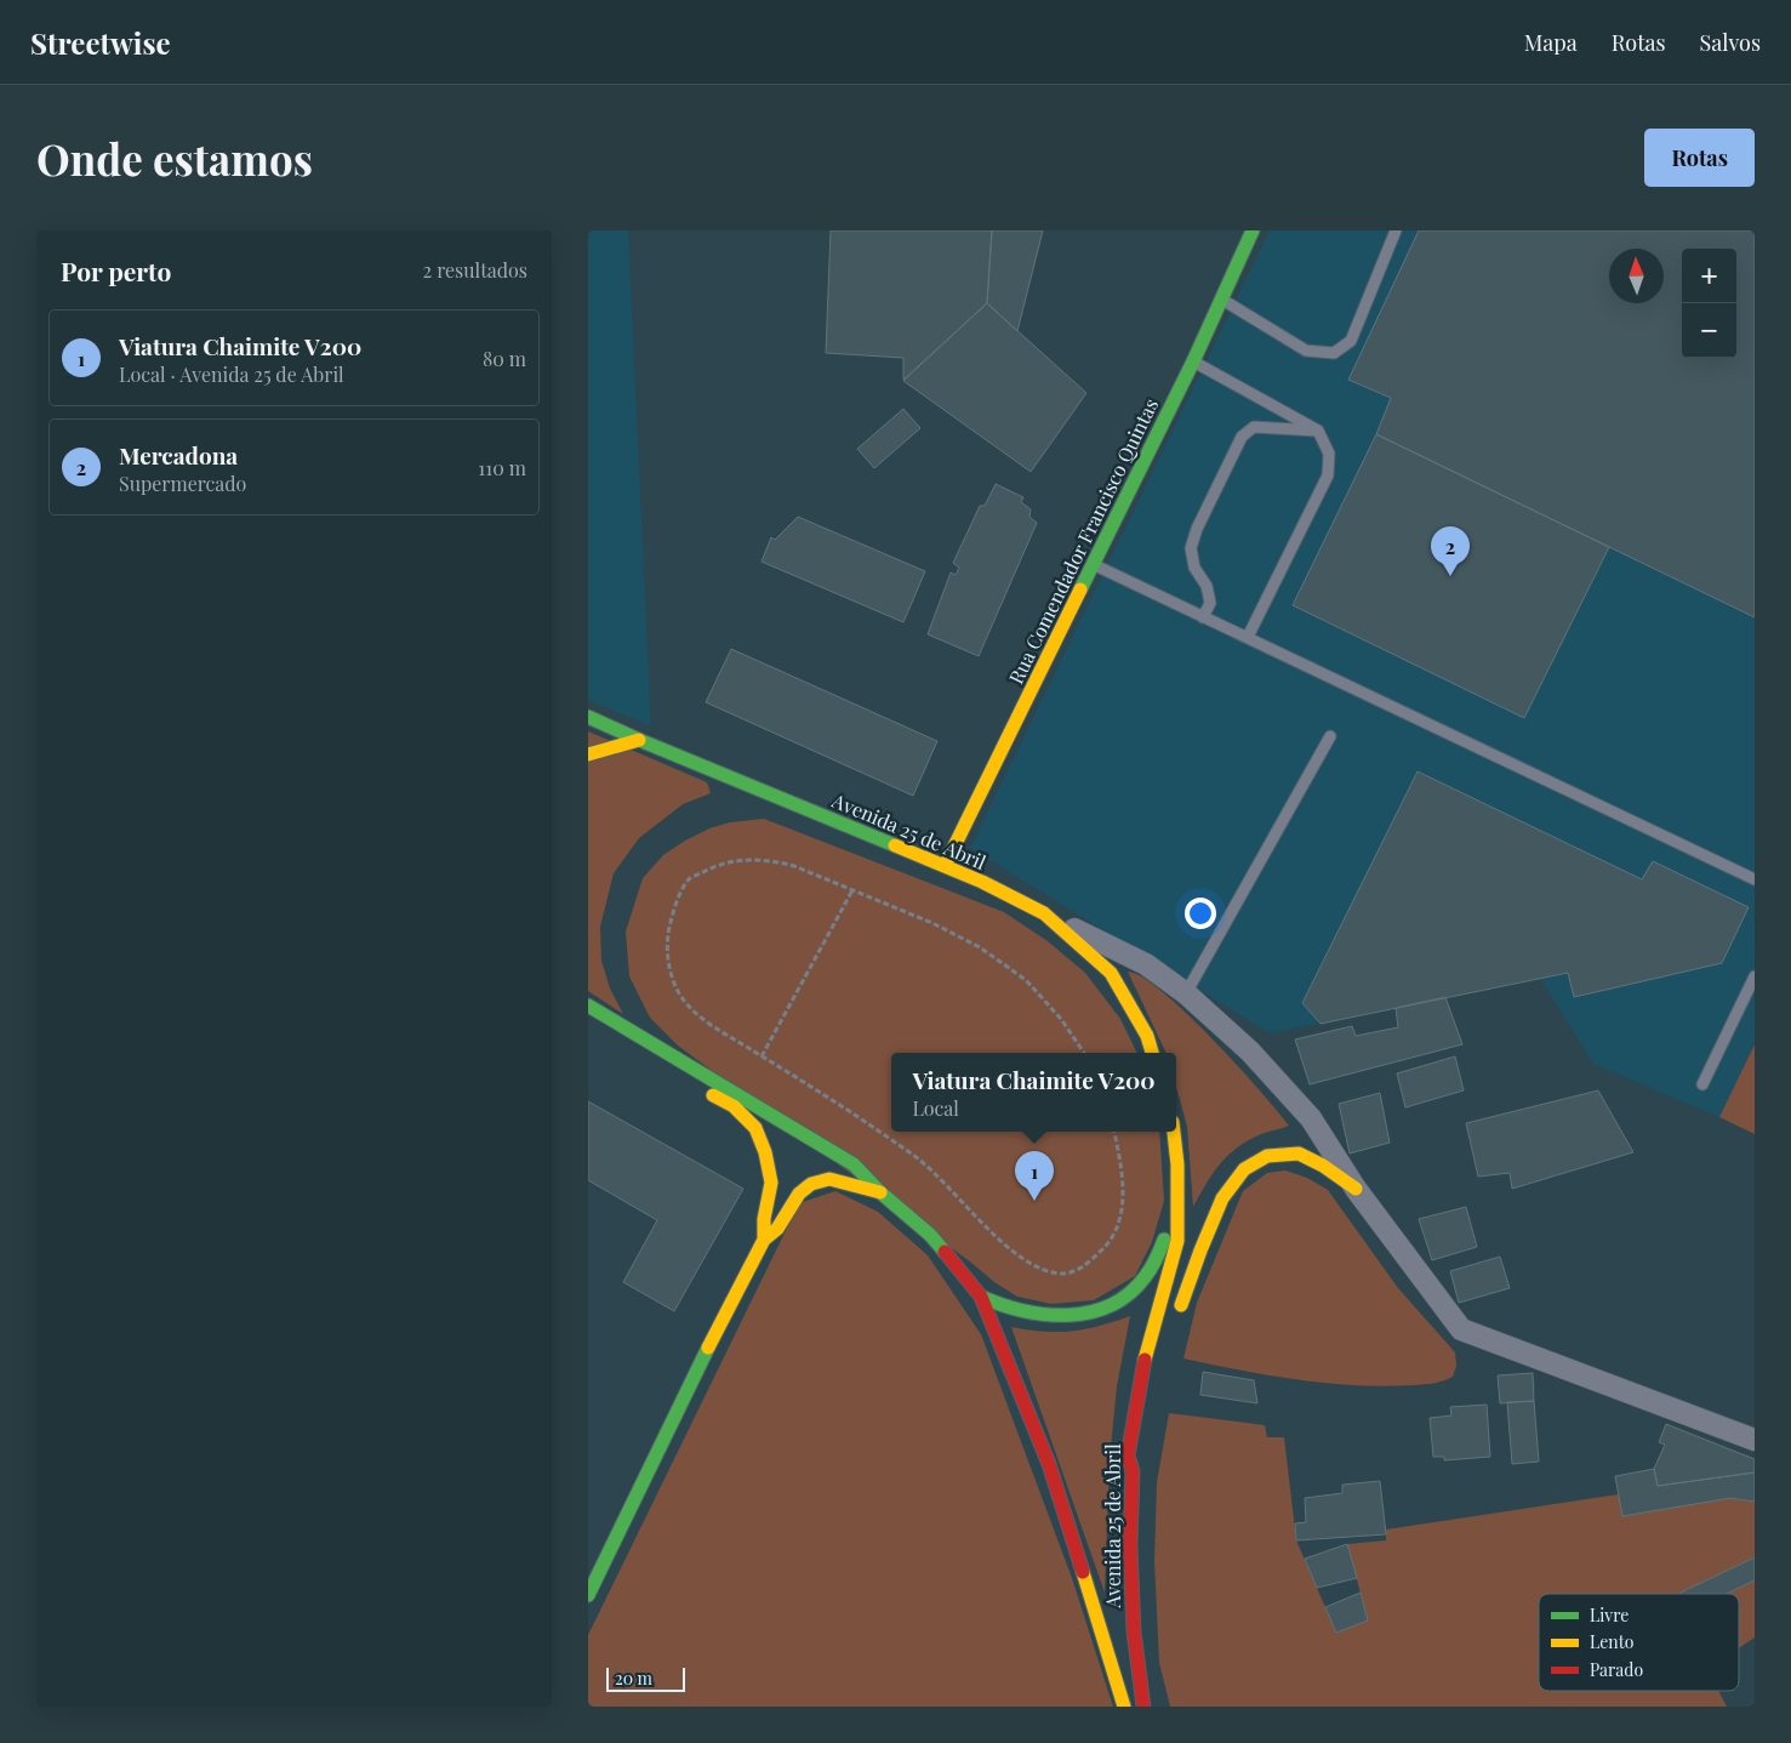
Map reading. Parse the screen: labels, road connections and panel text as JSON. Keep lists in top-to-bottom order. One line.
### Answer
{"streets":{"main road":["Rua Comendador Francisco Quintas","Avenida 25 de Abril"]},"crossings":[["Rua Comendador Francisco Quintas","Avenida 25 de Abril"]],"legend":["Livre","Lento","Parado"],"scale_bar":"20 m","north":"top","page":{"header":"Streetwise","nav":["Mapa","Rotas","Salvos"],"buttons":"Rotas","title":"Onde estamos","heading":["Por perto","2 resultados"],"map_buttons":["+","−"],"list":[{"mark":"1","name":"Viatura Chaimite V200","note":"Local · Avenida 25 de Abril","value":"80 m"},{"mark":"2","name":"Mercadona","note":"Supermercado","value":"110 m"}],"pins":["2","1"],"popup":["Viatura Chaimite V200","Local"],"scale":"20 m"}}
